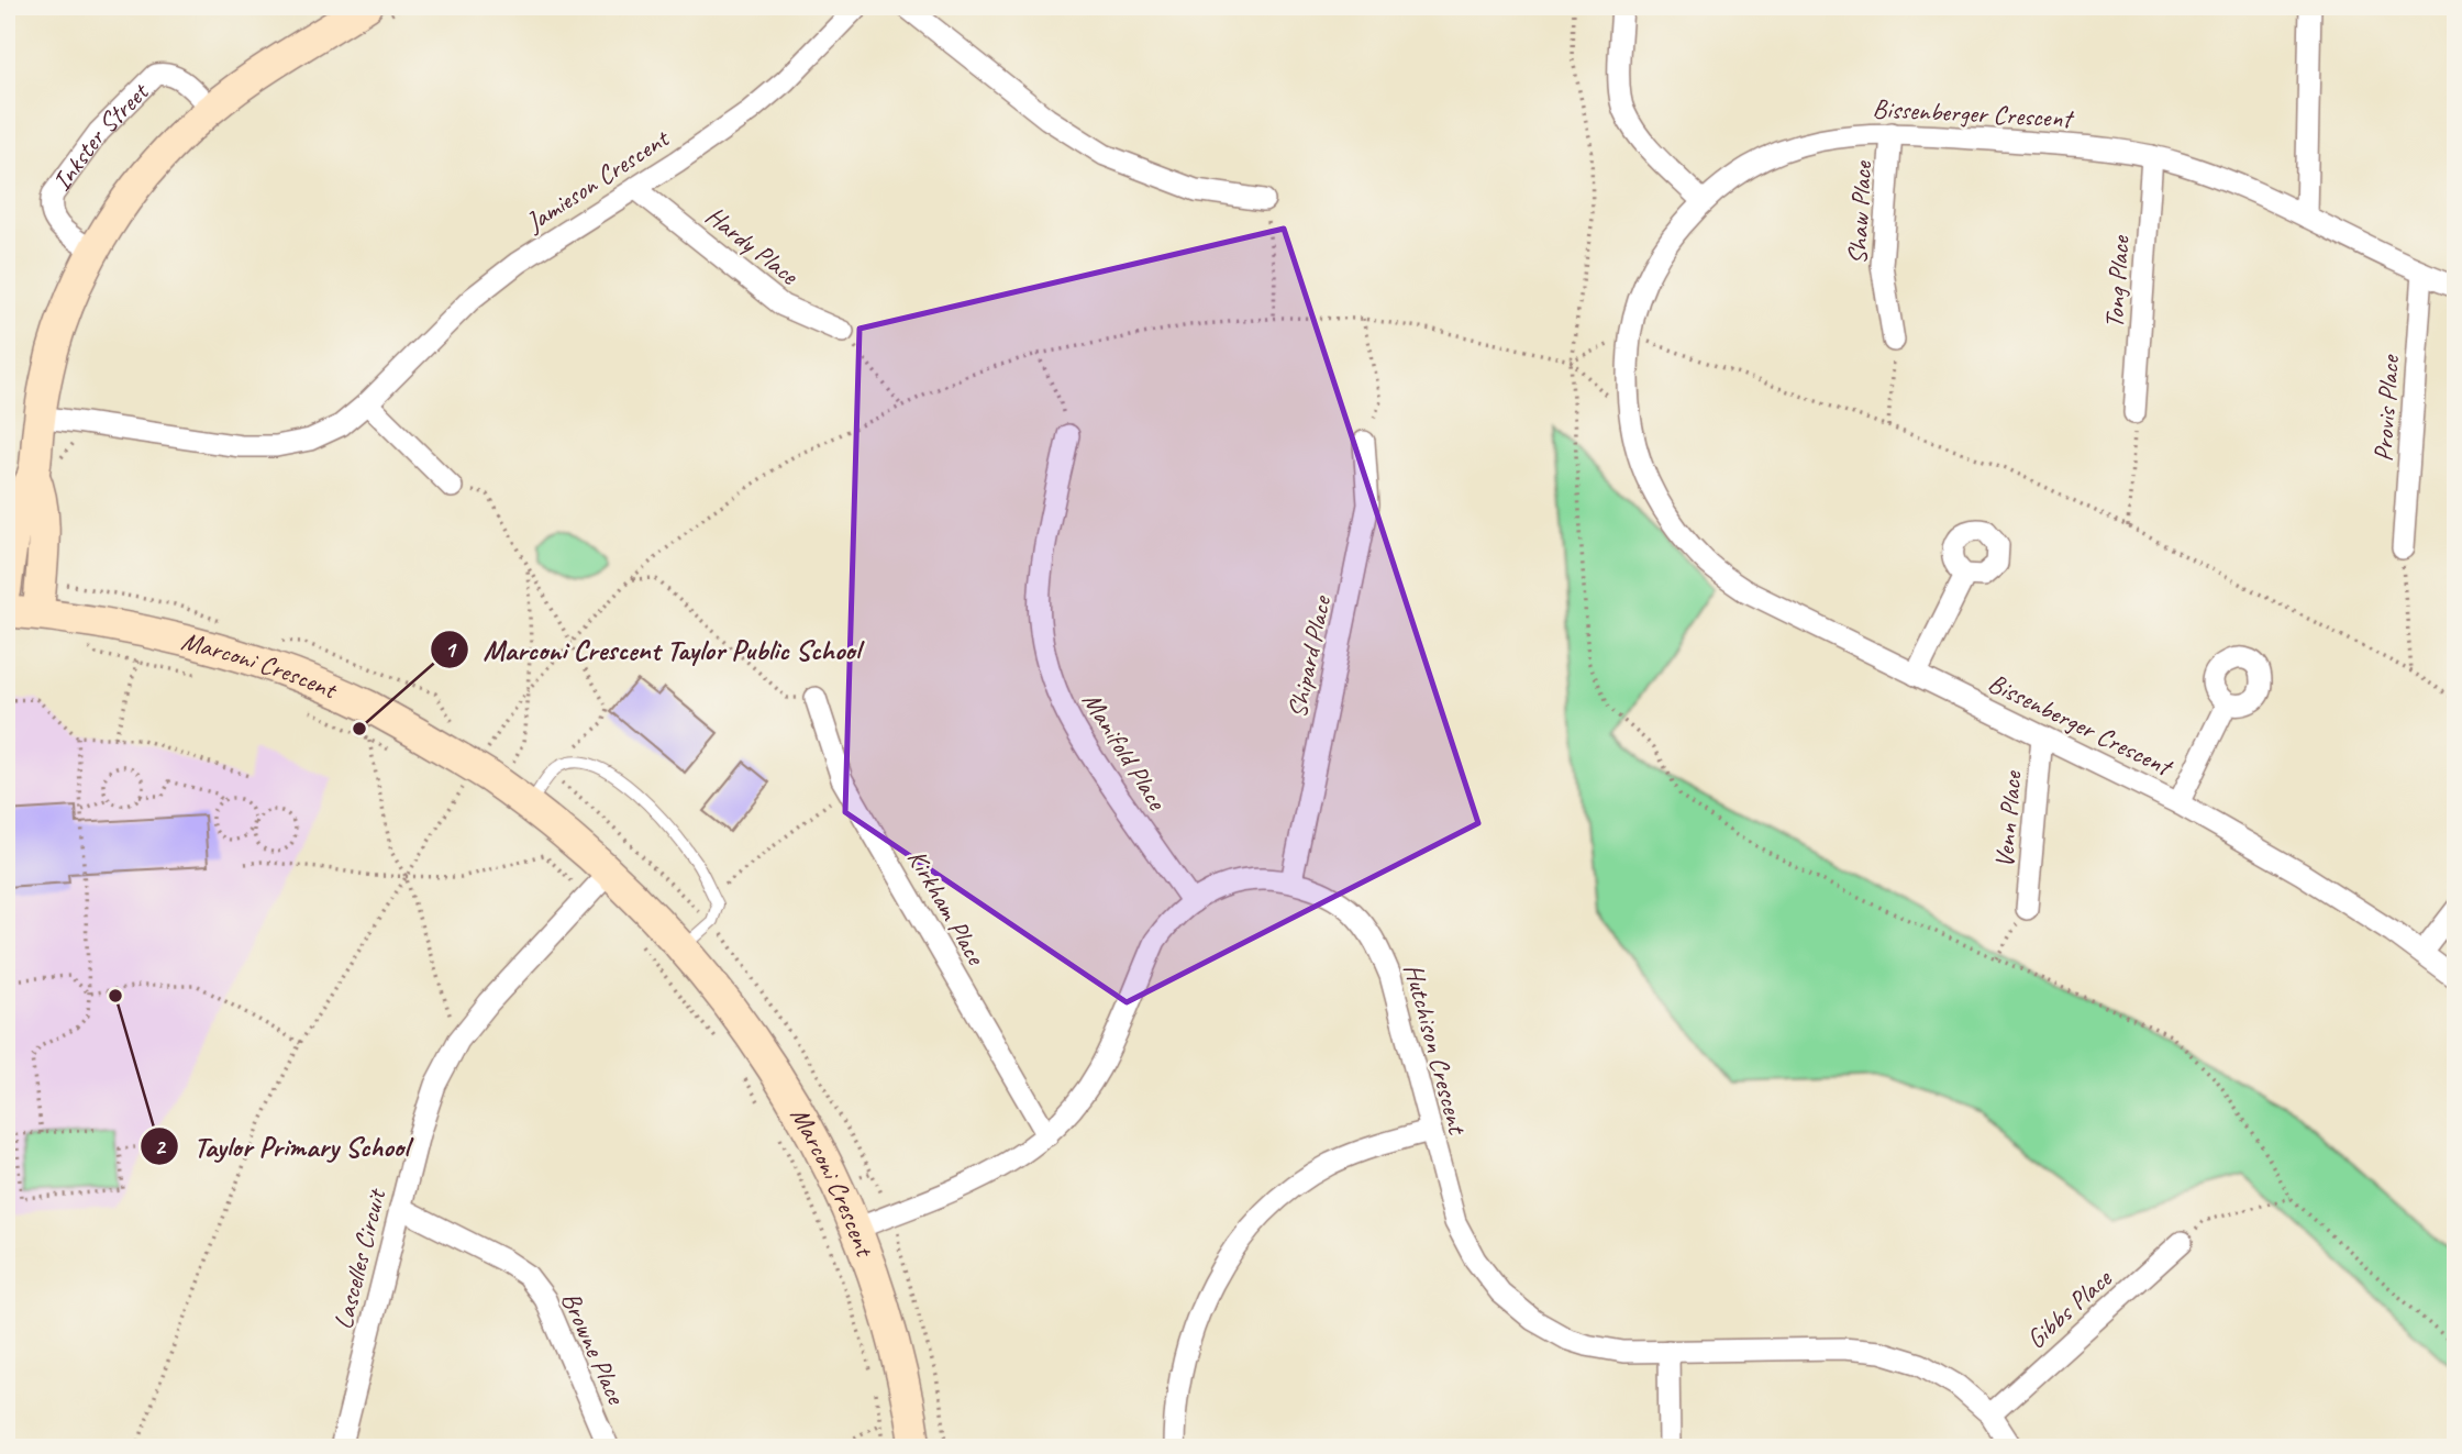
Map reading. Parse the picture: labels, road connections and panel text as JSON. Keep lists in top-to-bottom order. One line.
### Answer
{"streets":{"street":["Bissenberger Crescent","Inkster Street","Jamieson Crescent","Shaw Place","Hardy Place","Tong Place","Provis Place","Shipard Place","Marconi Crescent","Manifold Place","Venn Place","Kirkham Place","Hutchison Crescent","Lascelles Circuit","Gibbs Place","Browne Place"]},"crossings":[["Bissenberger Crescent","Shaw Place"],["Bissenberger Crescent","Tong Place"],["Bissenberger Crescent","Provis Place"],["Bissenberger Crescent","Venn Place"],["Inkster Street","Jamieson Crescent"],["Inkster Street","Marconi Crescent"],["Jamieson Crescent","Hardy Place"],["Shipard Place","Hutchison Crescent"],["Marconi Crescent","Hutchison Crescent"],["Marconi Crescent","Lascelles Circuit"],["Manifold Place","Hutchison Crescent"],["Kirkham Place","Hutchison Crescent"],["Hutchison Crescent","Gibbs Place"],["Lascelles Circuit","Browne Place"]],"places":["Marconi Crescent Taylor Public School","Taylor Primary School"]}
